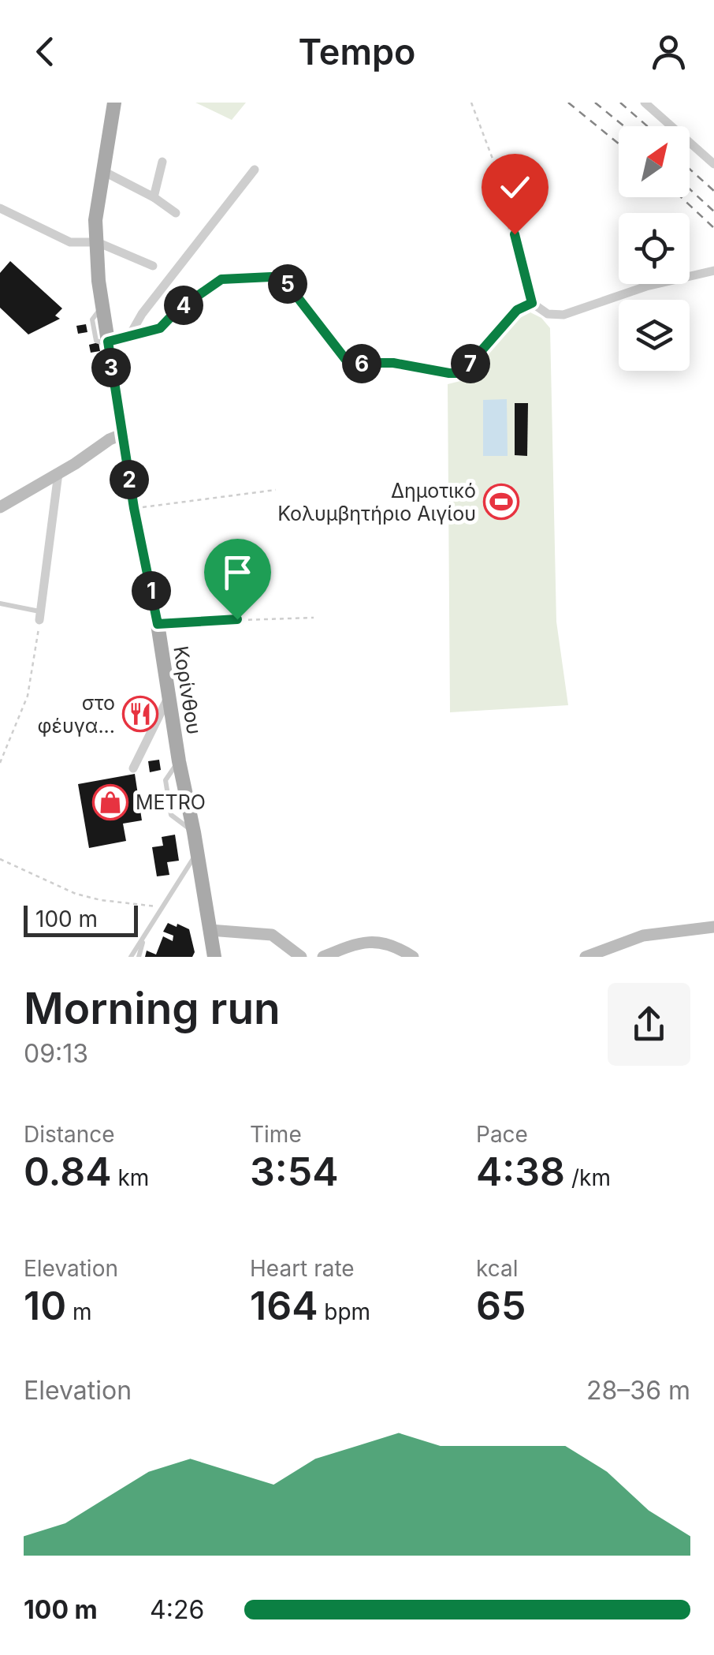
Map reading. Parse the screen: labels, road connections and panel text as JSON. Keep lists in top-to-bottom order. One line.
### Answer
{"streets":{"main road":["Κορίνθου"]},"places":{"sports":["Δημοτικό Κολυμβητήριο Αιγίου"],"restaurant":["στο φέυγα..."],"shop":["METRO"]},"scale_bar":"100 m","north":"top right","page":{"header":"Tempo","pins":["5","4","6","7","3","2","1"],"scale":"100 m","heading":["Morning run","09:13"],"stats":[["Distance","0.84 km"],["Time","3:54"],["Pace","4:38 /km"],["Elevation","10 m"],["Heart rate","164 bpm"],["kcal","65"]],"chart":["Elevation","28–36 m"],"list":[{"name":"100 m","note":"4:26"}]}}
